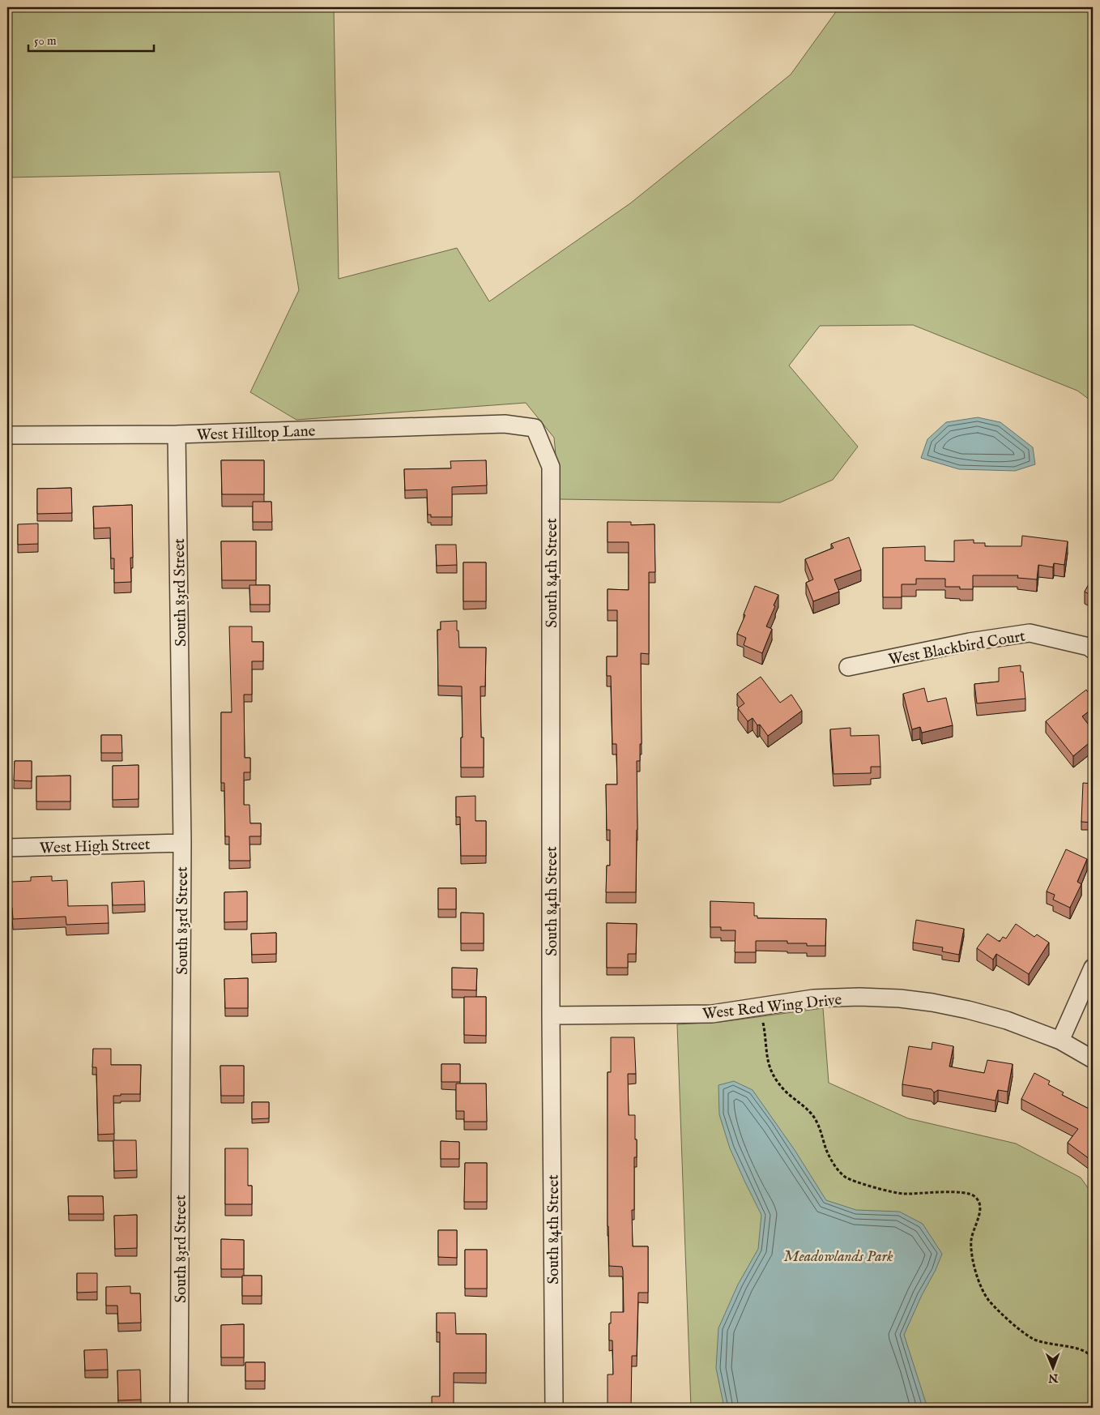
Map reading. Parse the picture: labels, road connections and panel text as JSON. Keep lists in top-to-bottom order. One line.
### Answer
{"streets":{"street":["West Hilltop Lane","South 84th Street","South 83rd Street","West Blackbird Court","West High Street","West Red Wing Drive"]},"crossings":[["West Hilltop Lane","South 84th Street"],["West Hilltop Lane","South 83rd Street"],["South 84th Street","West Red Wing Drive"],["South 83rd Street","West High Street"]],"parks":["Meadowlands Park"],"scale_bar":"50 m","north":"bottom"}
